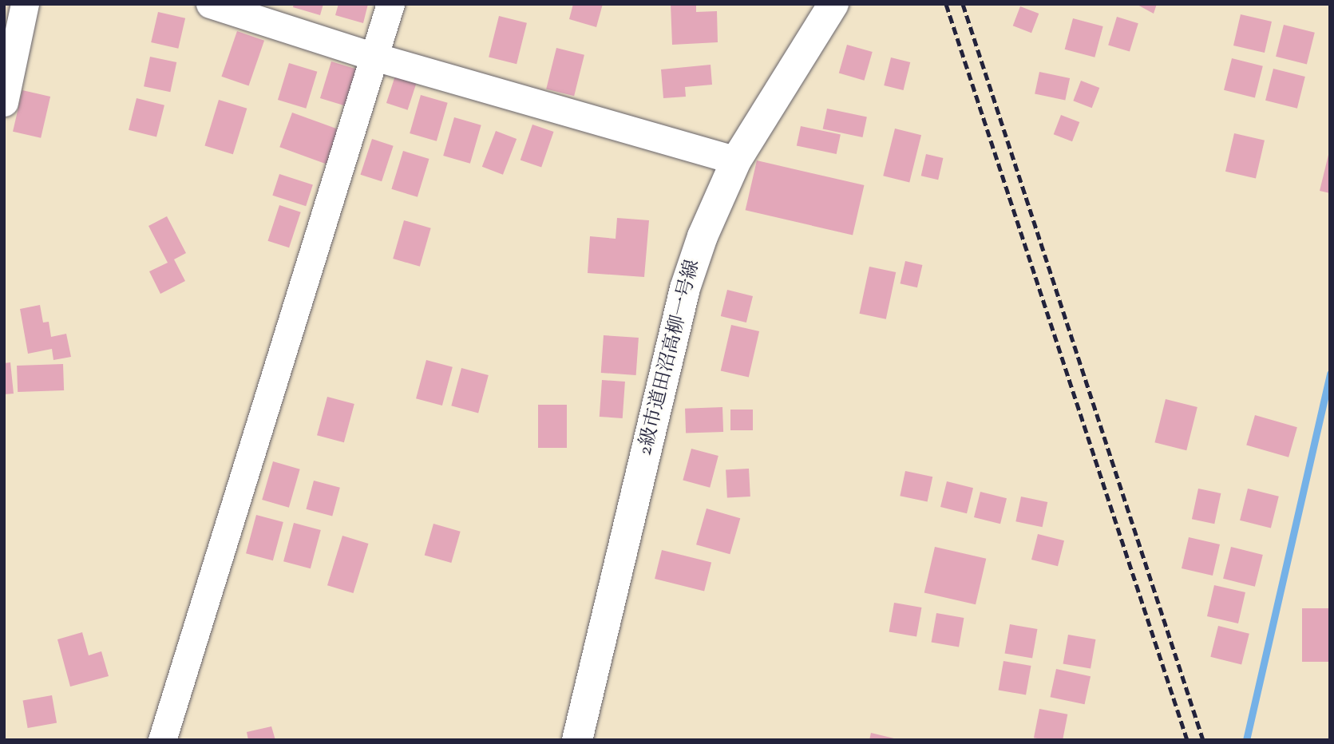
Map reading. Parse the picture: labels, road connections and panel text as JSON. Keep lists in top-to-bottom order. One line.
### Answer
{"streets":{"street":["2級市道田沼高柳一号線"]}}
